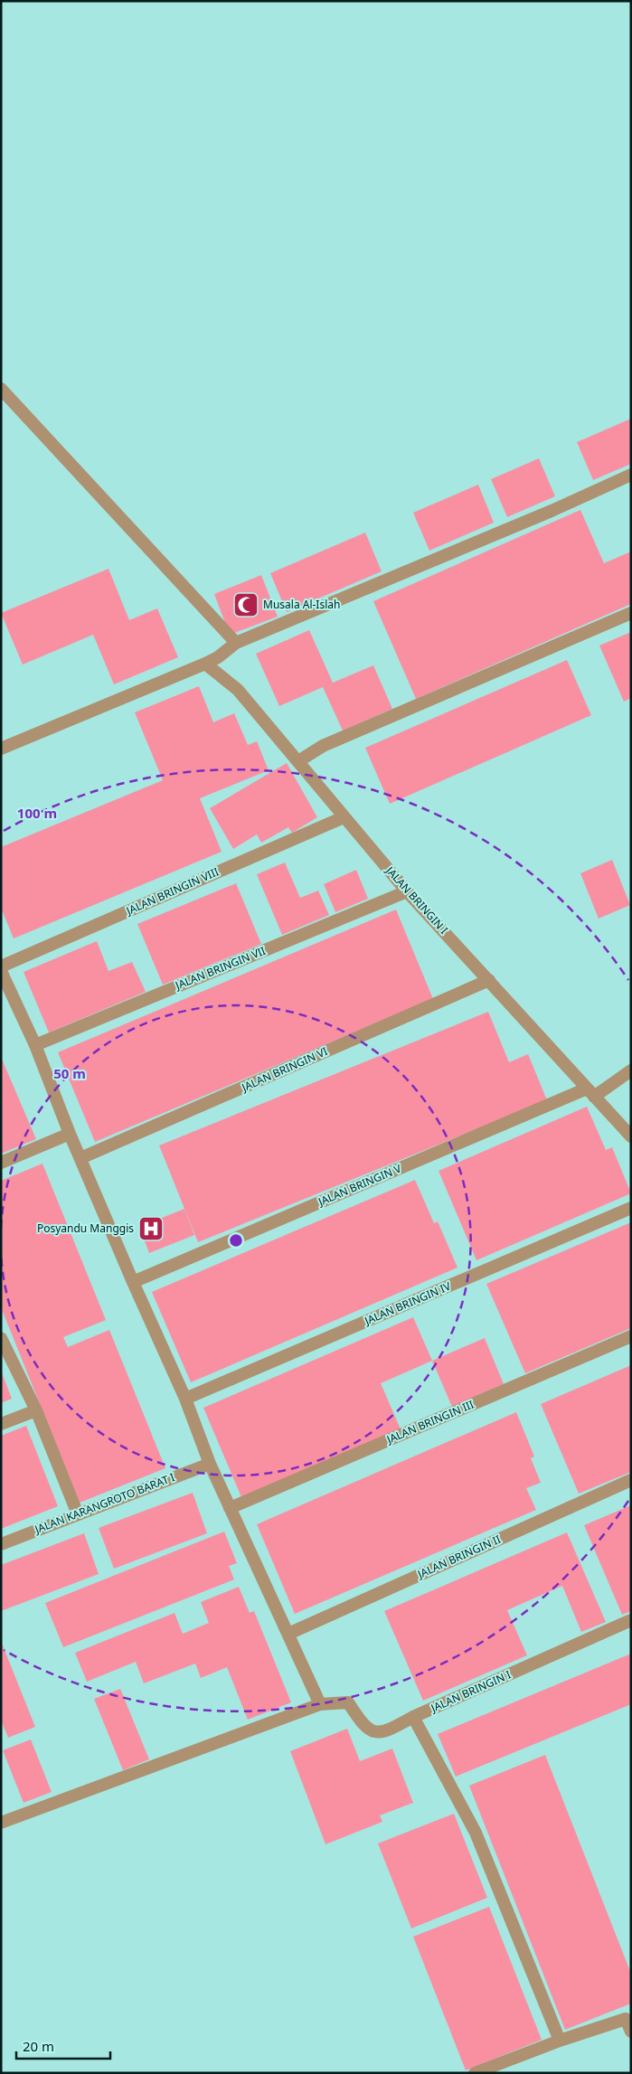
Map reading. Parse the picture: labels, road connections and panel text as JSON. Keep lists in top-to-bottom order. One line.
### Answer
{"streets":{"street":["JALAN BRINGIN VIII","JALAN BRINGIN I","JALAN BRINGIN VII","JALAN BRINGIN VI","JALAN BRINGIN V","JALAN BRINGIN IV","JALAN BRINGIN III","JALAN KARANGROTO BARAT I","JALAN BRINGIN II"]},"crossings":[["JALAN BRINGIN VIII","JALAN BRINGIN I"],["JALAN BRINGIN I","JALAN BRINGIN VII"],["JALAN BRINGIN I","JALAN BRINGIN VI"],["JALAN BRINGIN I","JALAN BRINGIN V"]],"places":{"mosque":["Musala Al-Islah"],"hospital":["Posyandu Manggis"]},"scale_bar":"20 m","rings":["100 m","50 m"]}
